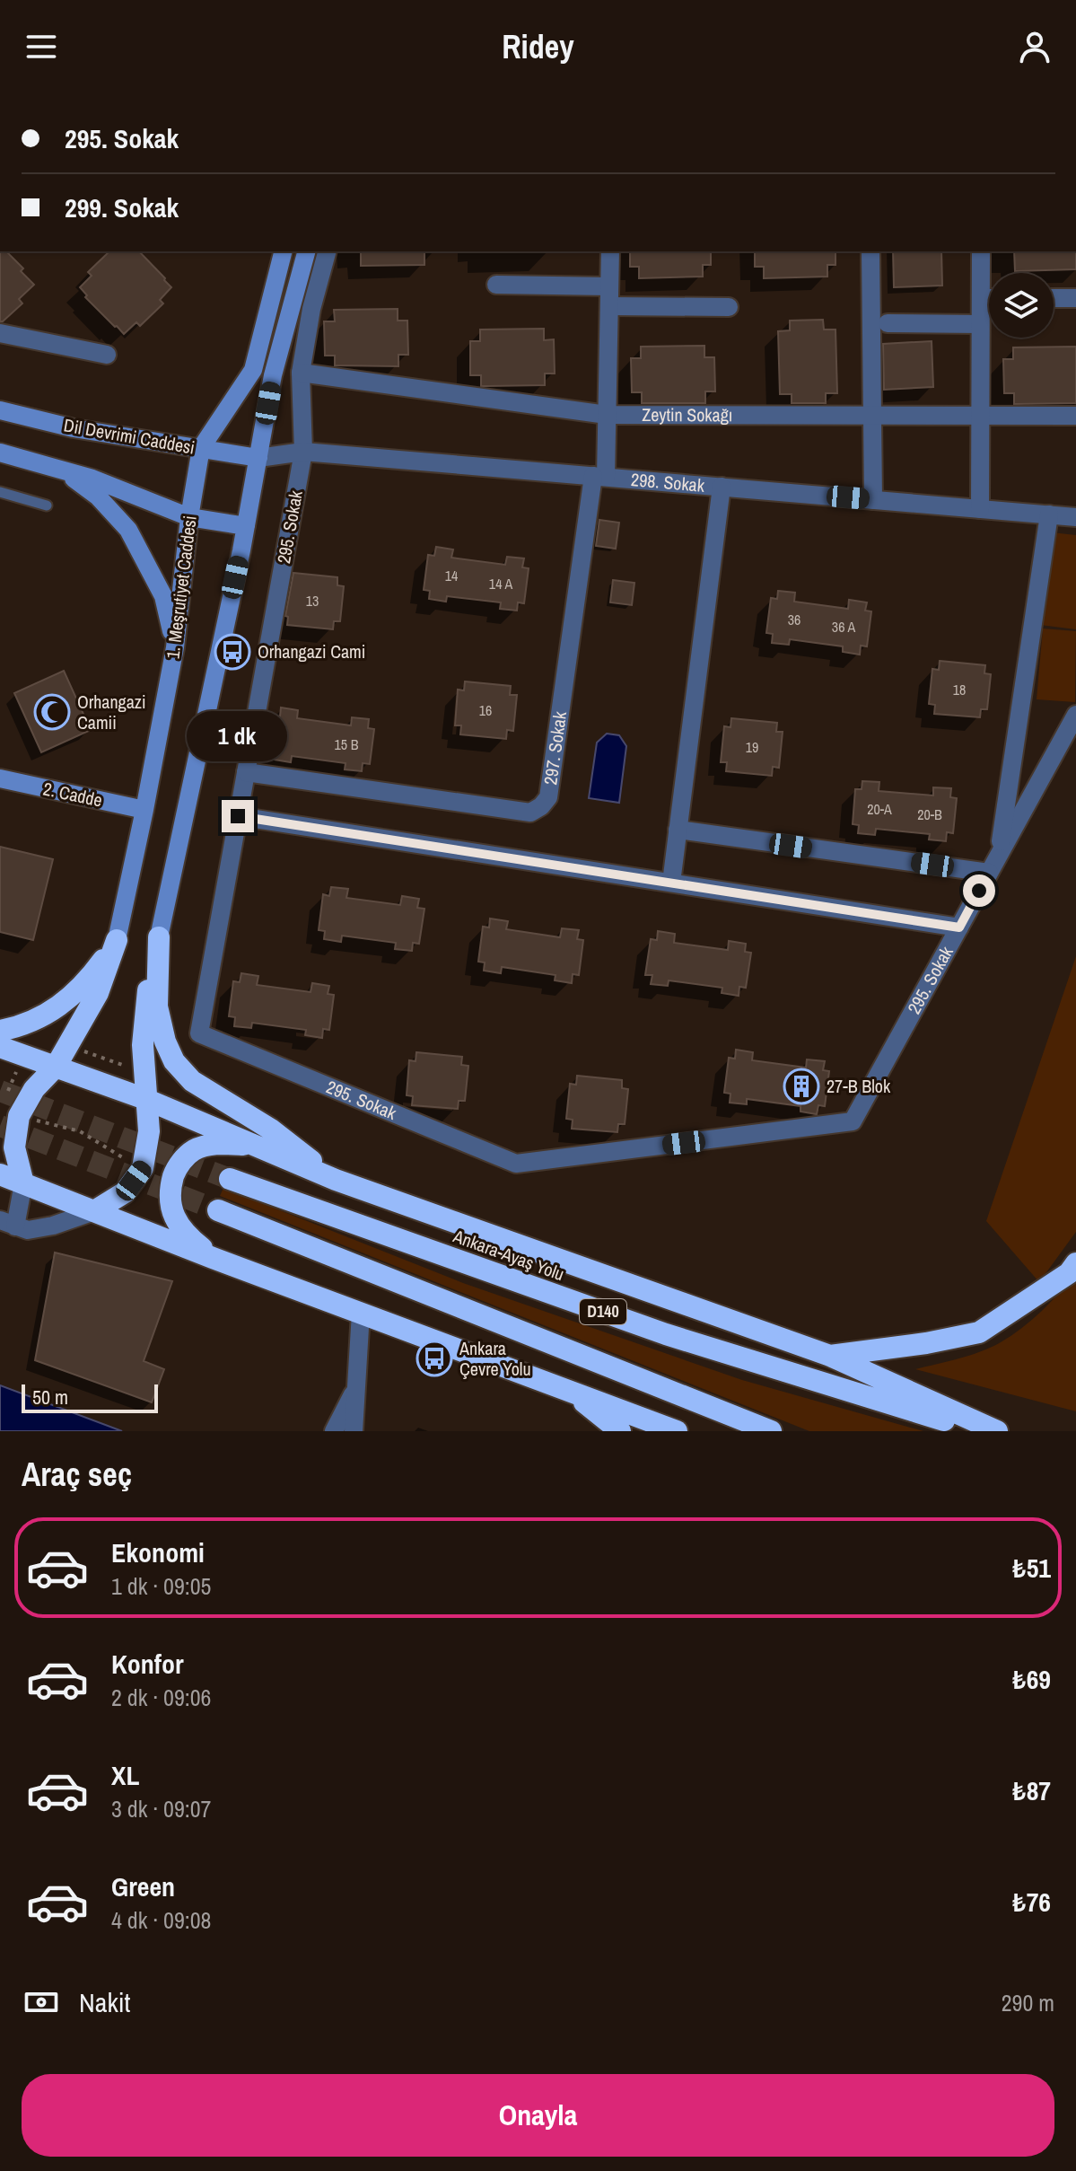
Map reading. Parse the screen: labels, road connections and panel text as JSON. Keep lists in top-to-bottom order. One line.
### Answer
{"streets":{"highway":["Ankara-Ayaş Yolu","D140"],"main road":["Dil Devrimi Caddesi","1. Meşrutiyet Caddesi","2. Cadde"],"street":["Zeytin Sokağı","298. Sokak","295. Sokak","297. Sokak"]},"crossings":[["Zeytin Sokağı","295. Sokak"],["Zeytin Sokağı","297. Sokak"],["Dil Devrimi Caddesi","298. Sokak"],["Dil Devrimi Caddesi","1. Meşrutiyet Caddesi"],["298. Sokak","295. Sokak"],["298. Sokak","297. Sokak"],["295. Sokak","297. Sokak"],["1. Meşrutiyet Caddesi","2. Cadde"]],"places":{"bus stop":["Orhangazi Cami","Ankara Çevre Yolu"],"mosque":["Orhangazi Camii"],"building":["27-B Blok"]},"house_numbers":["14","14 A","13","36","36 A","18","16","15 B","19","20-A","20-B"],"scale_bar":"50 m","page":{"header":"Ridey","banner":["295. Sokak","299. Sokak"],"bubble":"1 dk","scale":"50 m","heading":"Araç seç","list":[{"name":"Ekonomi","note":"1 dk · 09:05","value":"₺51"},{"name":"Konfor","note":"2 dk · 09:06","value":"₺69"},{"name":"XL","note":"3 dk · 09:07","value":"₺87"},{"name":"Green","note":"4 dk · 09:08","value":"₺76"}],"pay":["Nakit","290 m"],"buttons":"Onayla"}}
